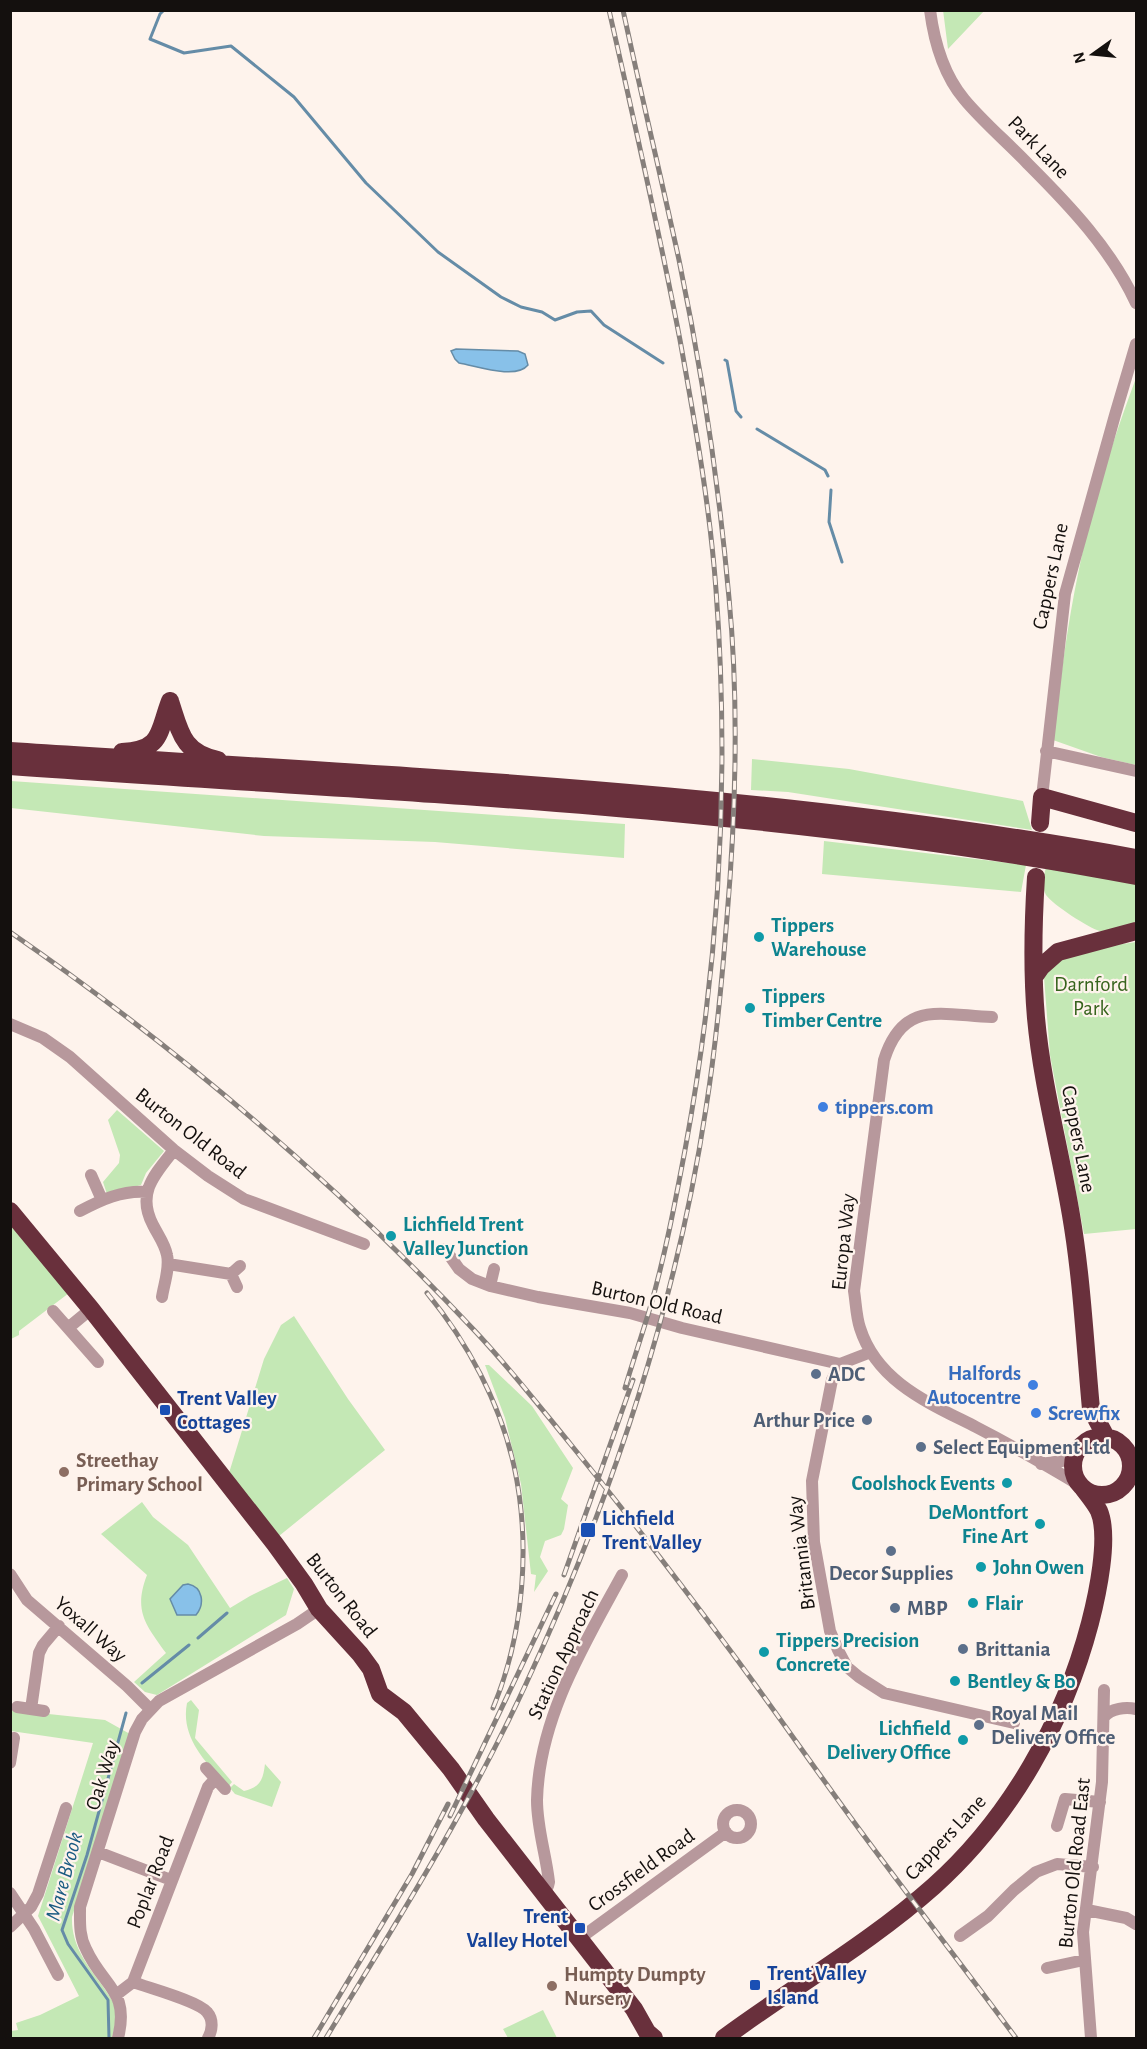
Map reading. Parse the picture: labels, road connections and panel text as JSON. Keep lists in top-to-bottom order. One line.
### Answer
{"streets":{"highway":["Cappers Lane","Burton Road"],"street":["Park Lane","Burton Old Road","Europa Way","Britannia Way","Yoxall Way","Station Approach","Oak Way","Burton Old Road East","Crossfield Road","Poplar Road"]},"crossings":[["Cappers Lane","Europa Way"],["Burton Old Road","Britannia Way"],["Burton Road","Station Approach"],["Burton Road","Oak Way"],["Burton Road","Crossfield Road"],["Yoxall Way","Oak Way"]],"water":["Mare Brook"],"parks":["Darnford Park"],"places":{"other":["Tippers Warehouse","Tippers Timber Centre","tippers.com","Lichfield Trent Valley Junction","ADC","Halfords Autocentre","Screwfix","Arthur Price","Select Equipment Ltd","Streethay Primary School","Coolshock Events","DeMontfort Fine Art","Decor Supplies","John Owen","Flair","MBP","Brittania","Tippers Precision Concrete","Bentley & Bo","Royal Mail Delivery Office","Lichfield Delivery Office","Humpty Dumpty Nursery"],"transit":["Trent Valley Cottages","Lichfield Trent Valley","Trent Valley Hotel","Trent Valley Island"]},"north":"left"}
